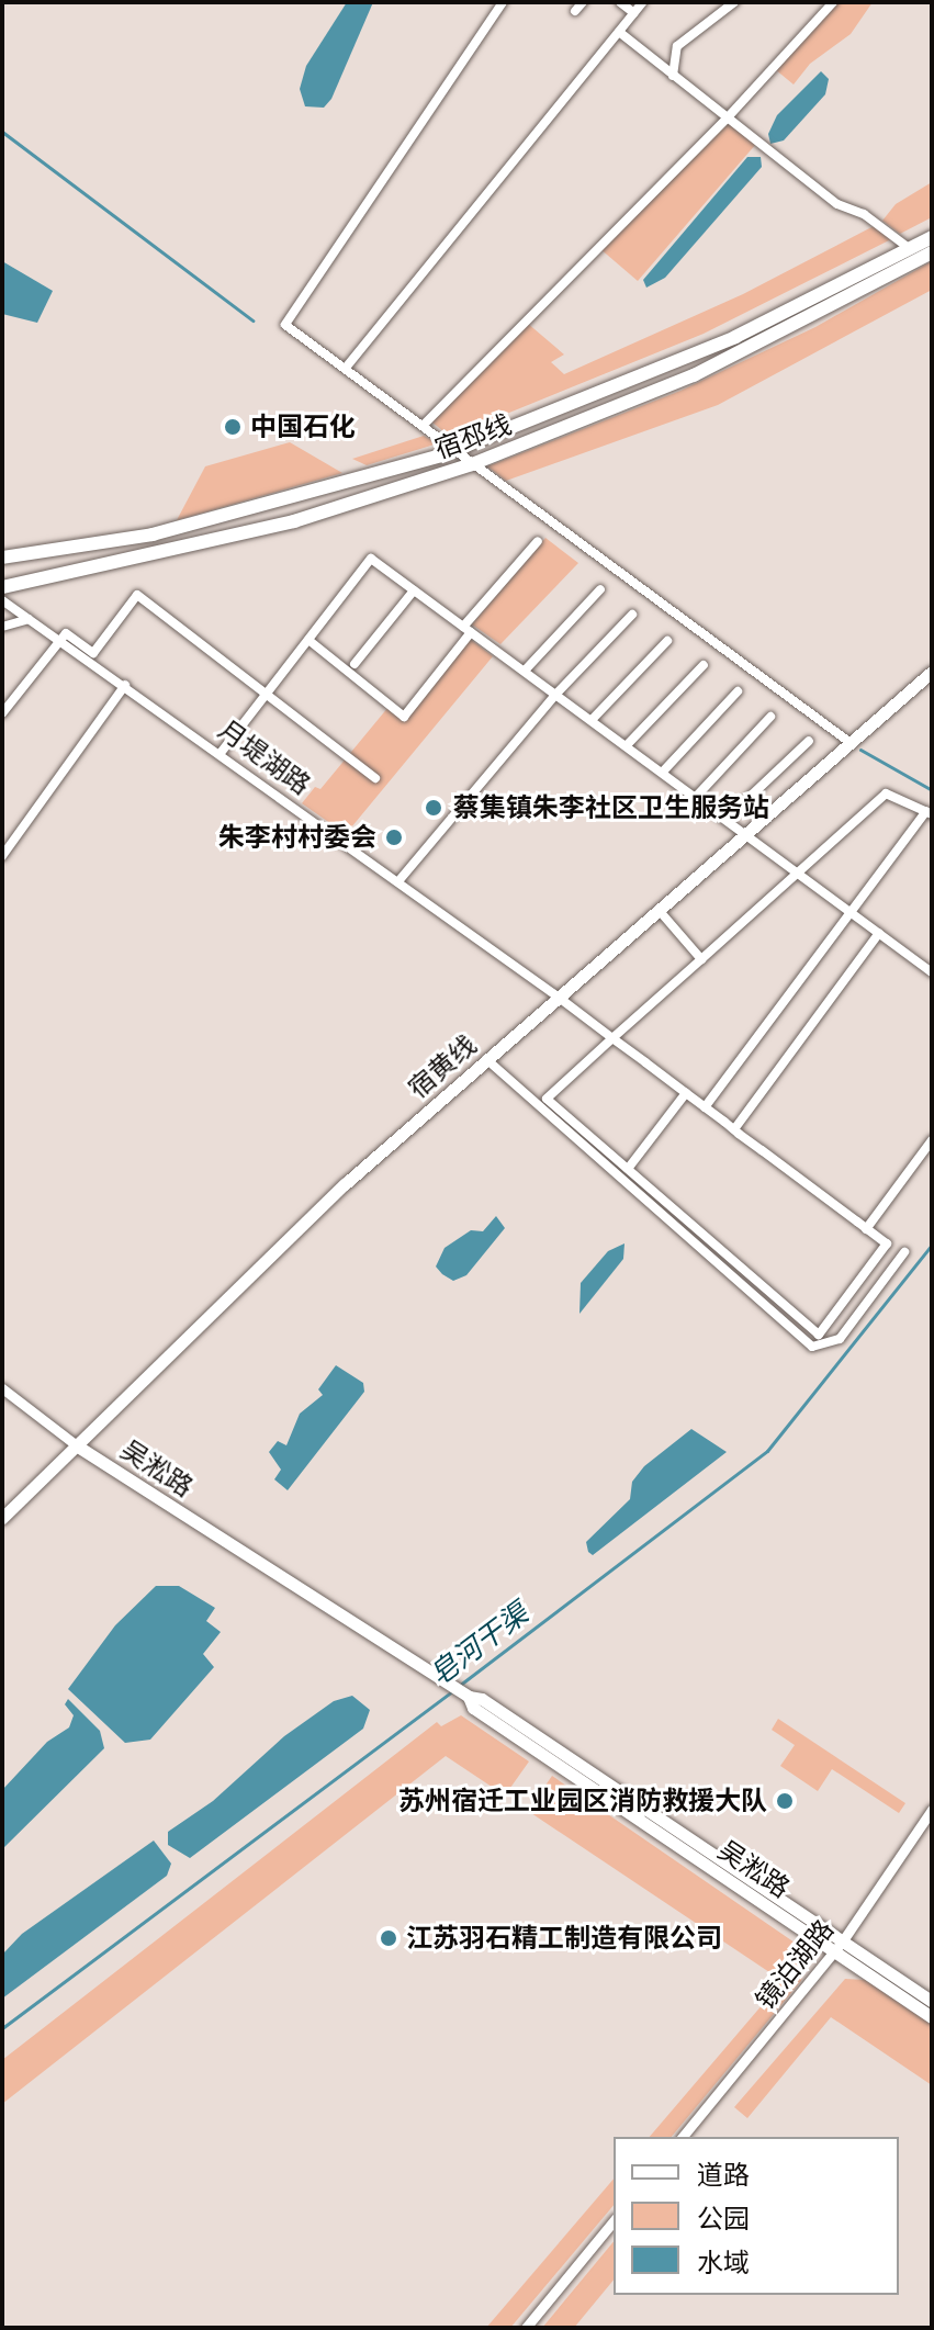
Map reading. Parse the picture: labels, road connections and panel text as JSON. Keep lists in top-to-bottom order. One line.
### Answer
{"streets":{"main road":["宿邳线","宿黄线","吴淞路"],"street":["月堤湖路","镜泊湖路"]},"crossings":[["月堤湖路","宿黄线"],["宿黄线","吴淞路"],["吴淞路","镜泊湖路"]],"water":["皂河干渠"],"places":["中国石化","蔡集镇朱李社区卫生服务站","朱李村村委会","苏州宿迁工业园区消防救援大队","江苏羽石精工制造有限公司"],"legend":["道路","公园","水域"]}
